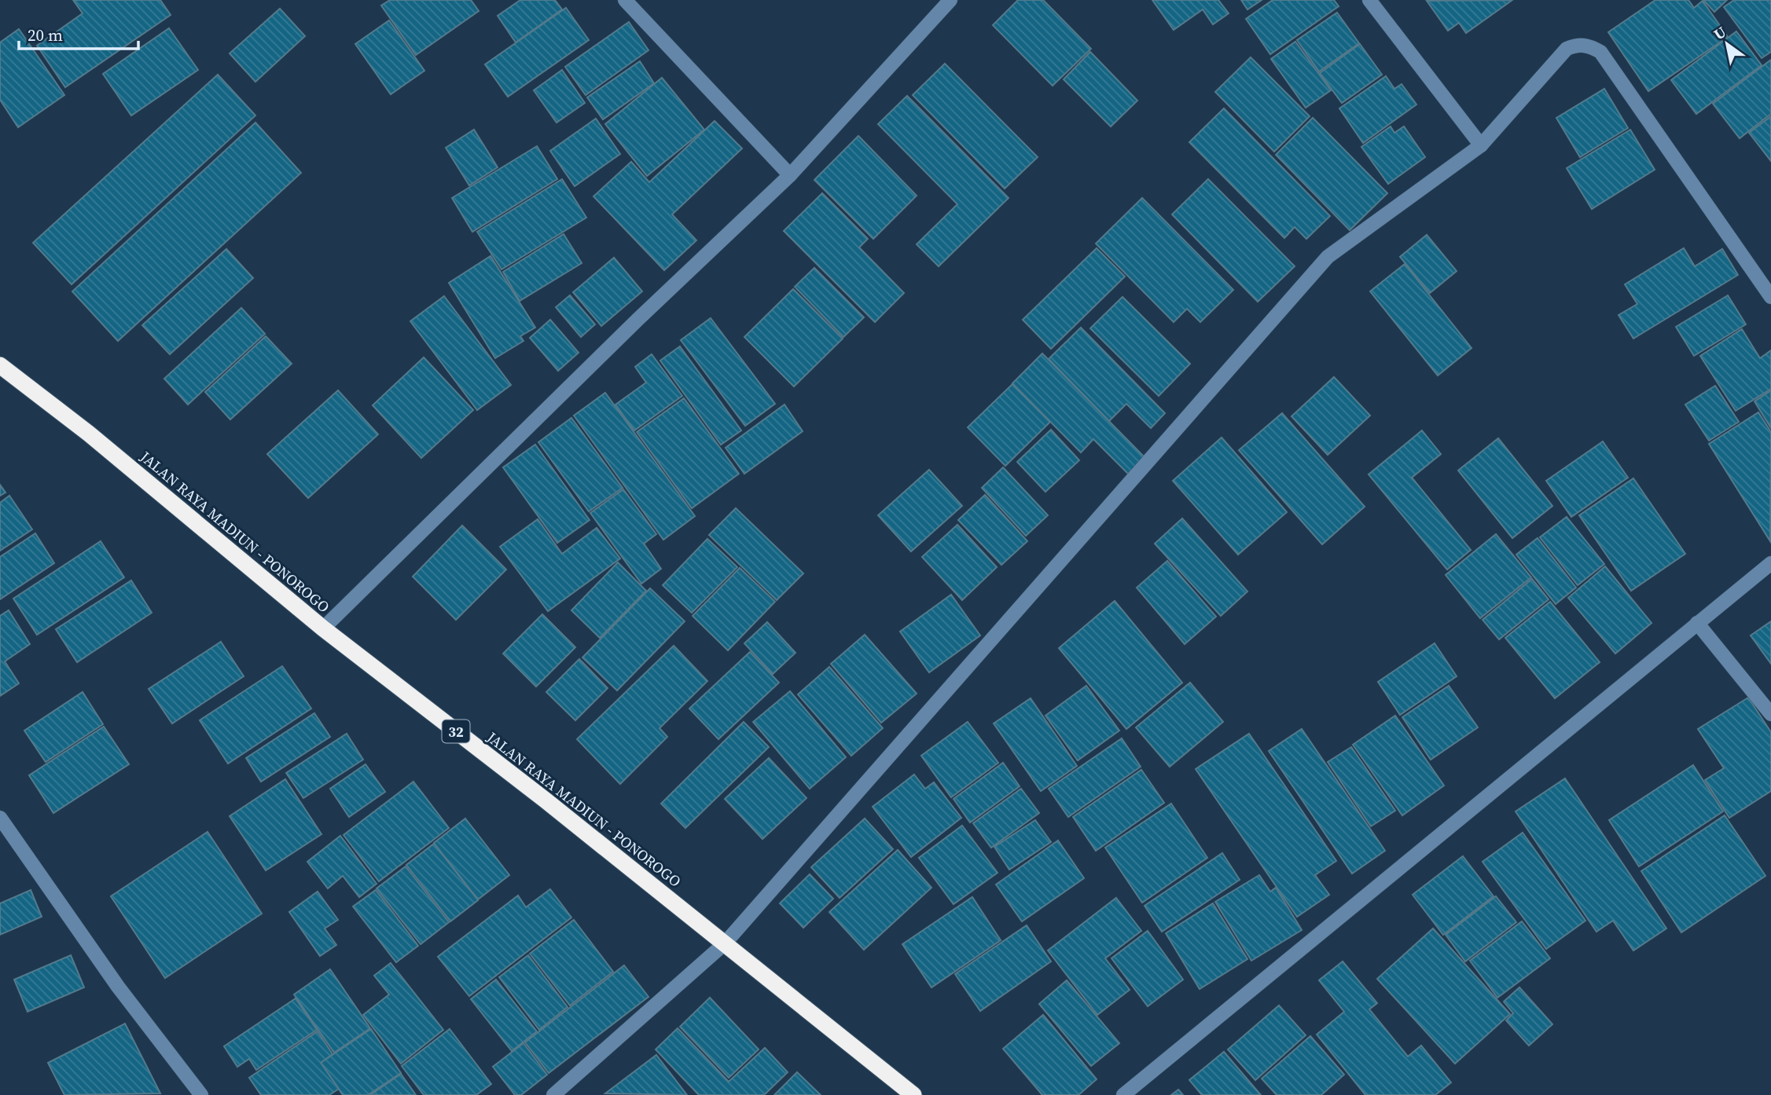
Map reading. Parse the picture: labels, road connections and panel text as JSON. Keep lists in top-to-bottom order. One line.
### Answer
{"streets":{"highway":["JALAN RAYA MADIUN - PONOROGO","32"]},"scale_bar":"20 m","north":"top left"}
